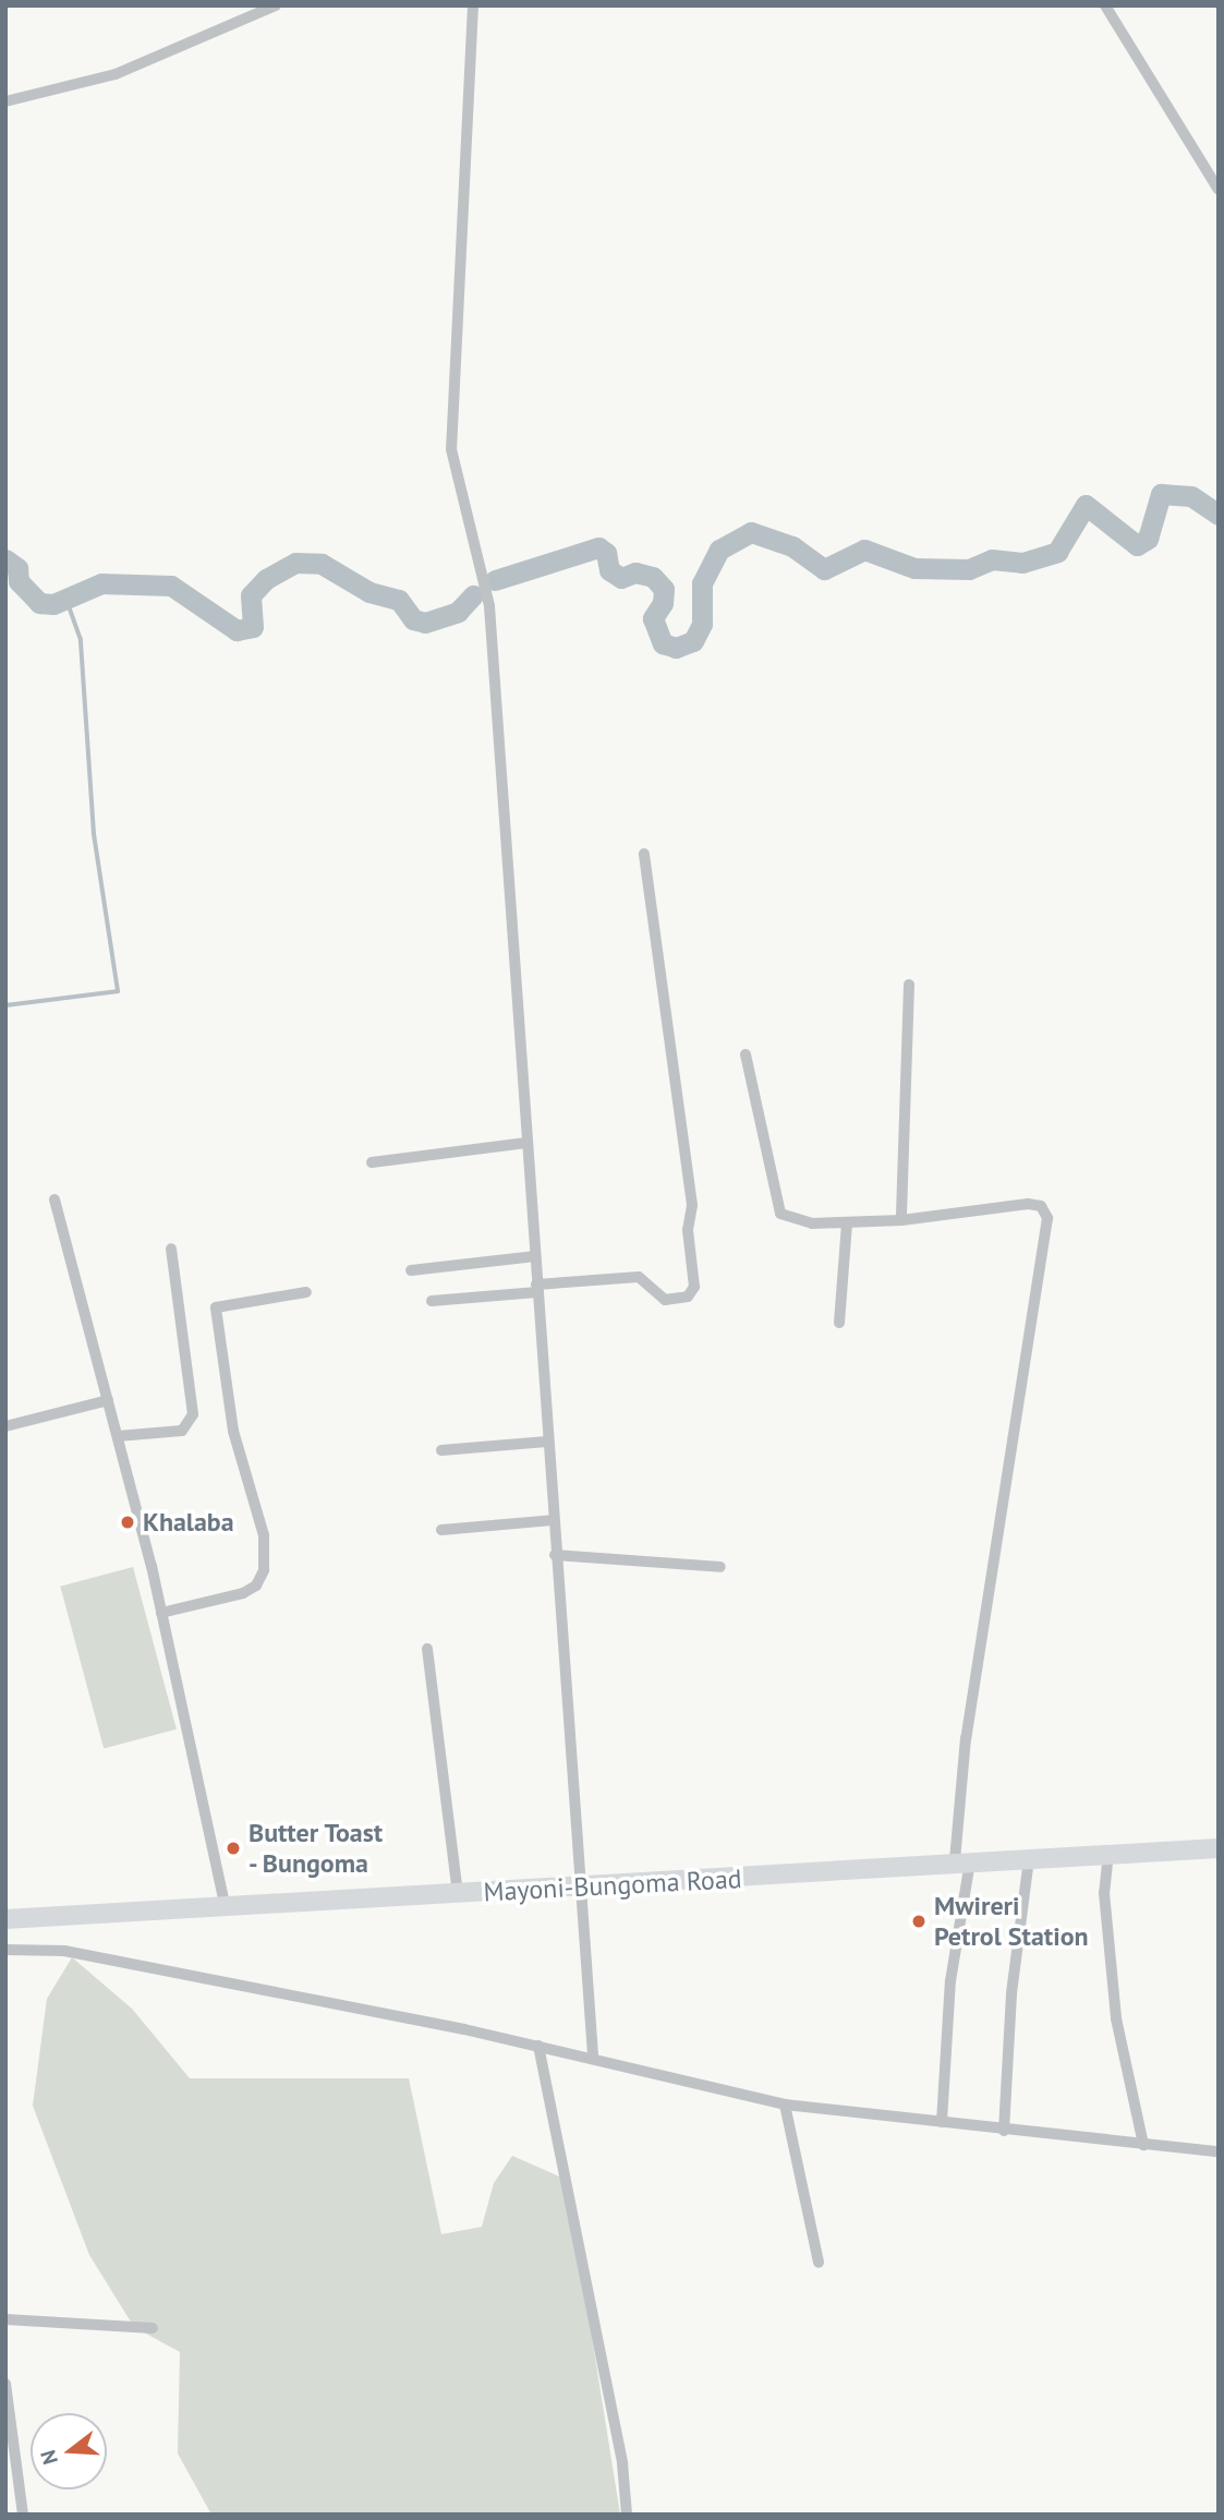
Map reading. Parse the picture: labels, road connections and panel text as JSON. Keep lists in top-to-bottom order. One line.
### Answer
{"streets":{"main road":["Mayoni-Bungoma Road"]},"places":["Khalaba","Butter Toast - Bungoma","Mwireri Petrol Station"],"north":"left"}
